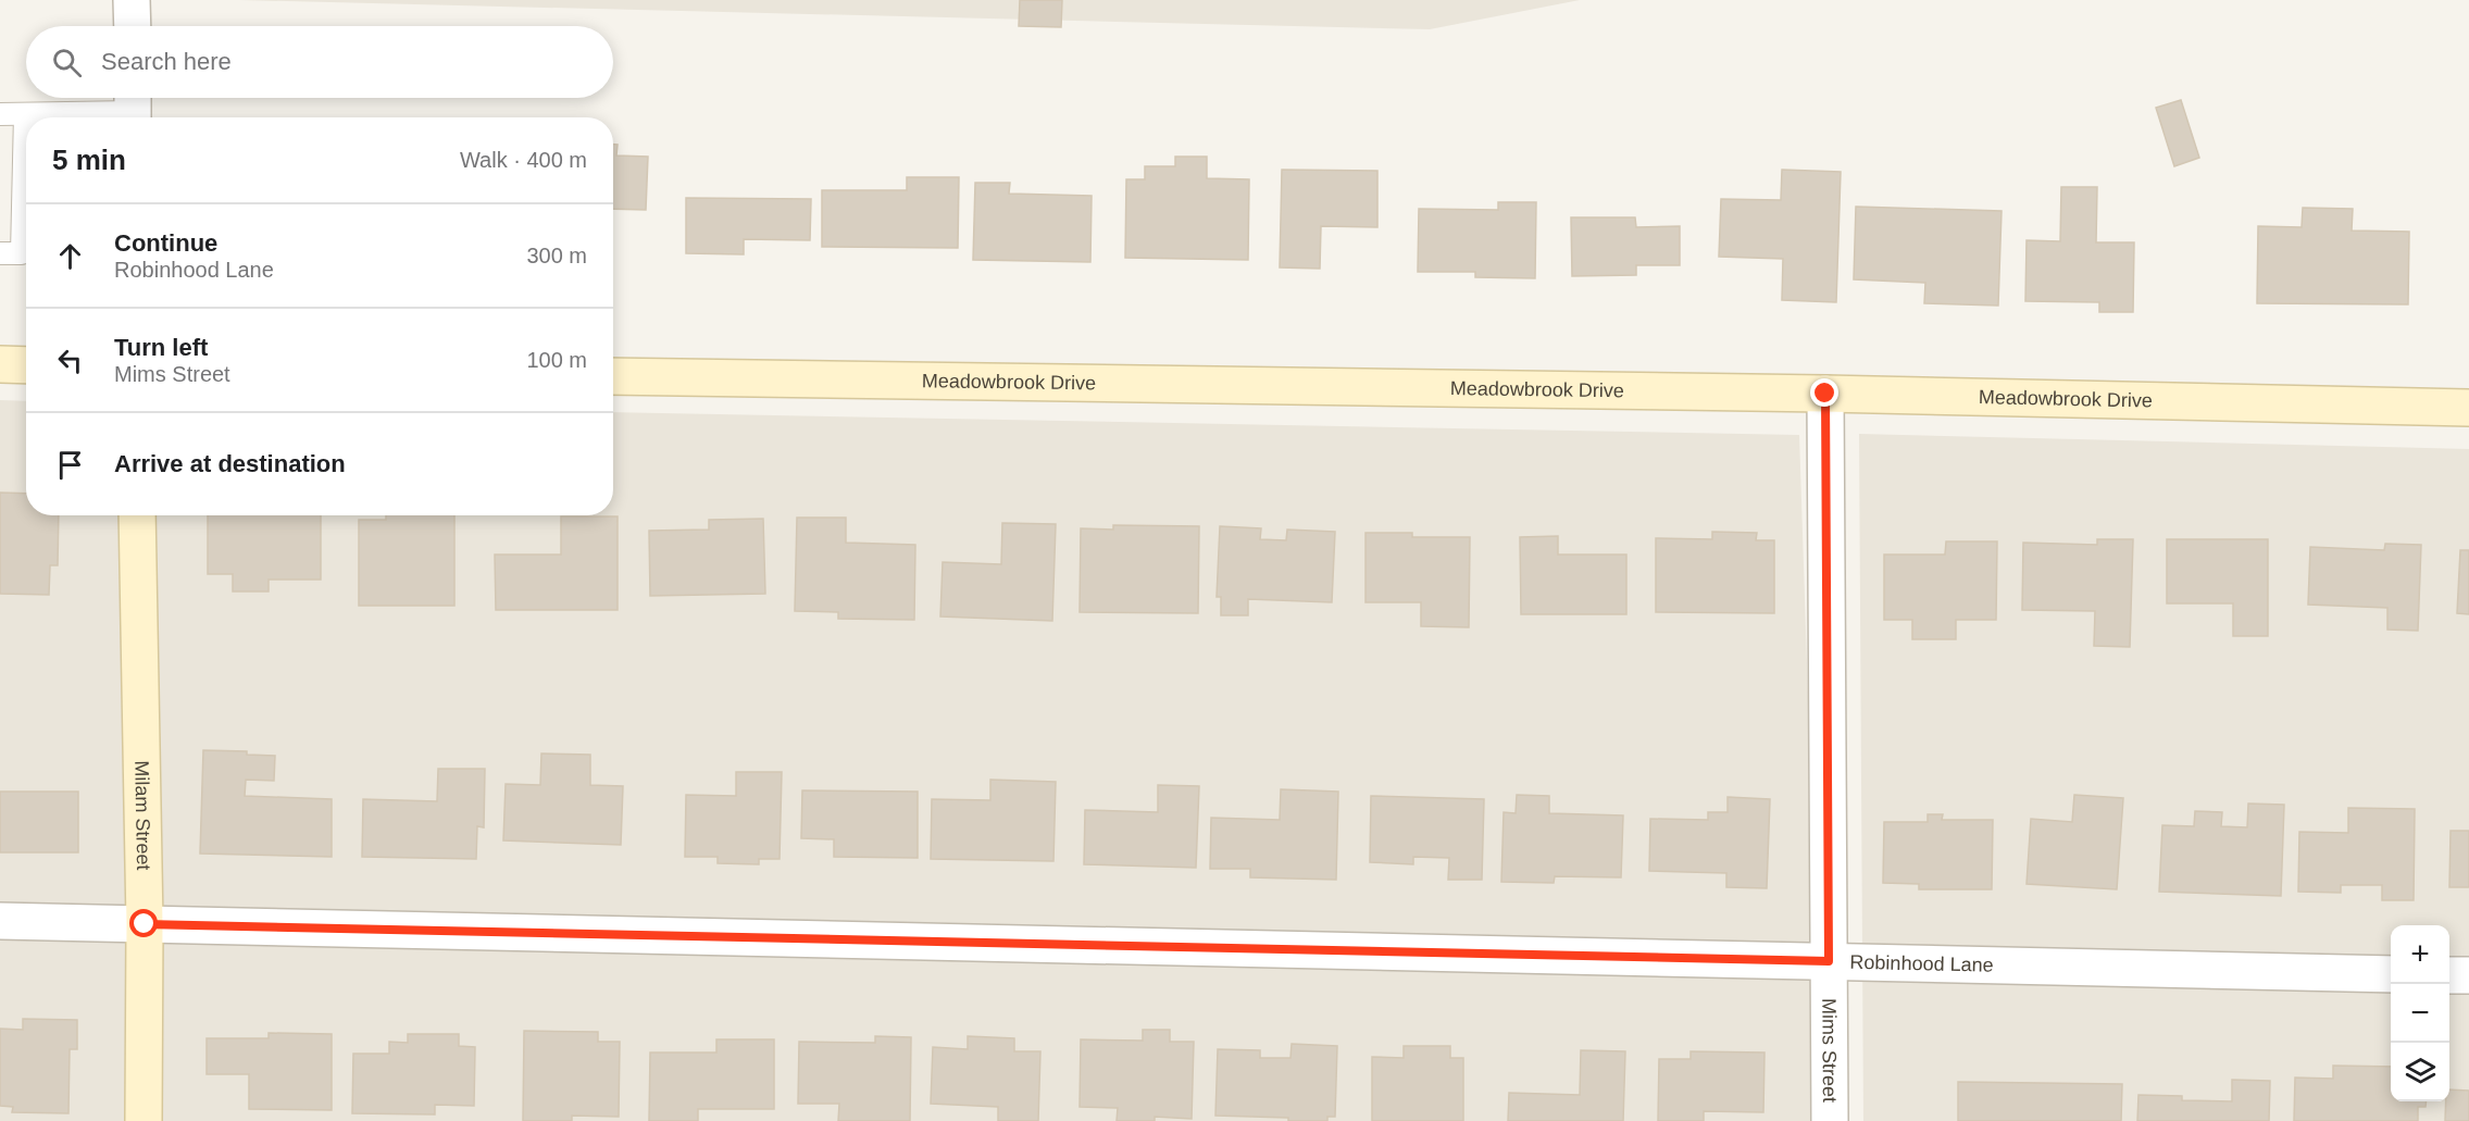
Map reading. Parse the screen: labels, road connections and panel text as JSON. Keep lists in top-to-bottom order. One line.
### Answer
{"streets":{"main road":["Meadowbrook Drive","Milam Street"],"street":["Robinhood Lane","Mims Street"]},"crossings":[["Meadowbrook Drive","Mims Street"],["Milam Street","Robinhood Lane"],["Robinhood Lane","Mims Street"]],"page":{"search":"Search here","heading":["5 min","Walk · 400 m"],"list":[["Continue","Robinhood Lane","300 m"],["Turn left","Mims Street","100 m"],"Arrive at destination"],"map_buttons":["+","−"]}}
